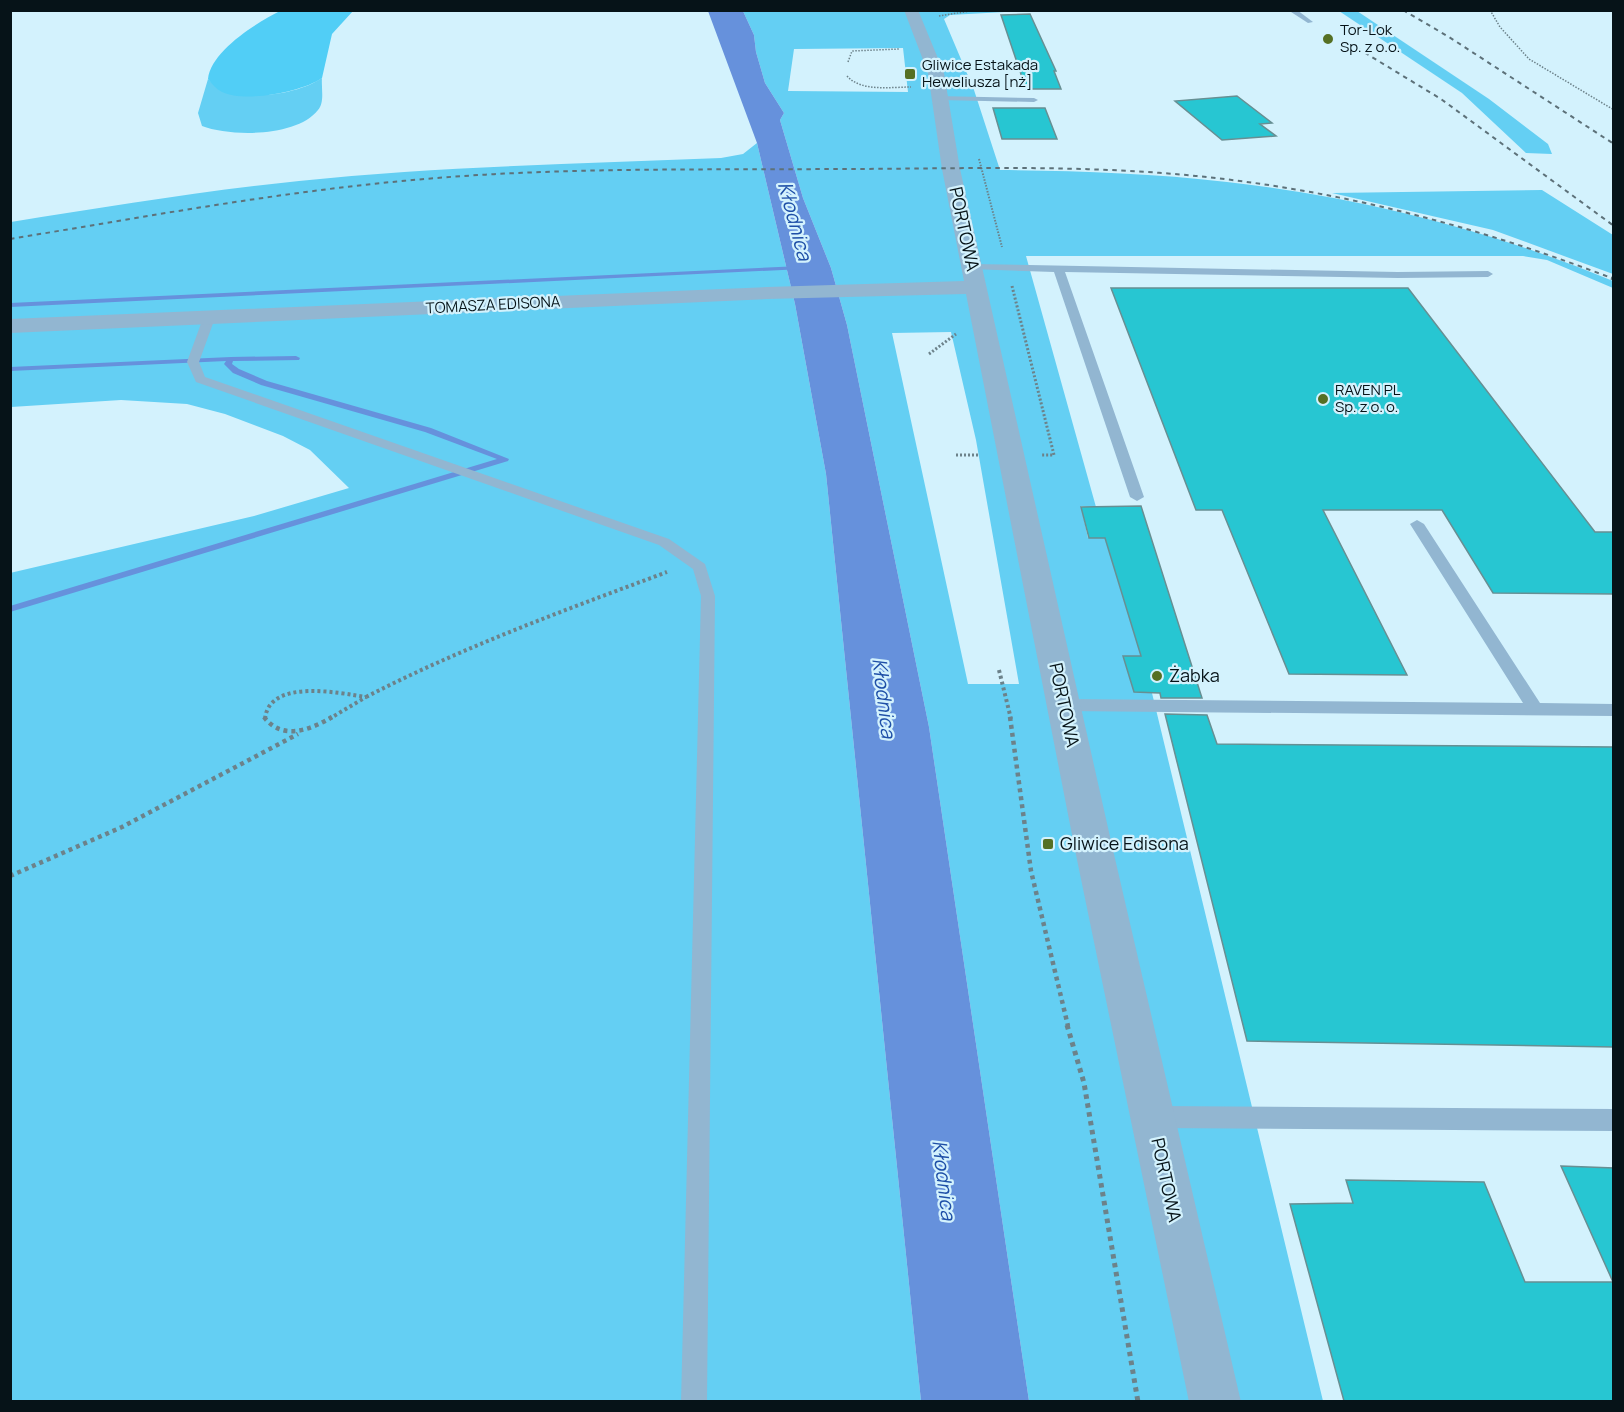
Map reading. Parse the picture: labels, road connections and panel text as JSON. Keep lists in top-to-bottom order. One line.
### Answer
{"streets":{"street":["PORTOWA","TOMASZA EDISONA"]},"crossings":[["PORTOWA","TOMASZA EDISONA"]],"water":["Kłodnica"],"places":{"other":["Tor-Lok Sp. z o.o.","RAVEN PL Sp. z o. o.","Żabka"],"transit":["Gliwice Estakada Heweliusza [nż]","Gliwice Edisona"]}}
